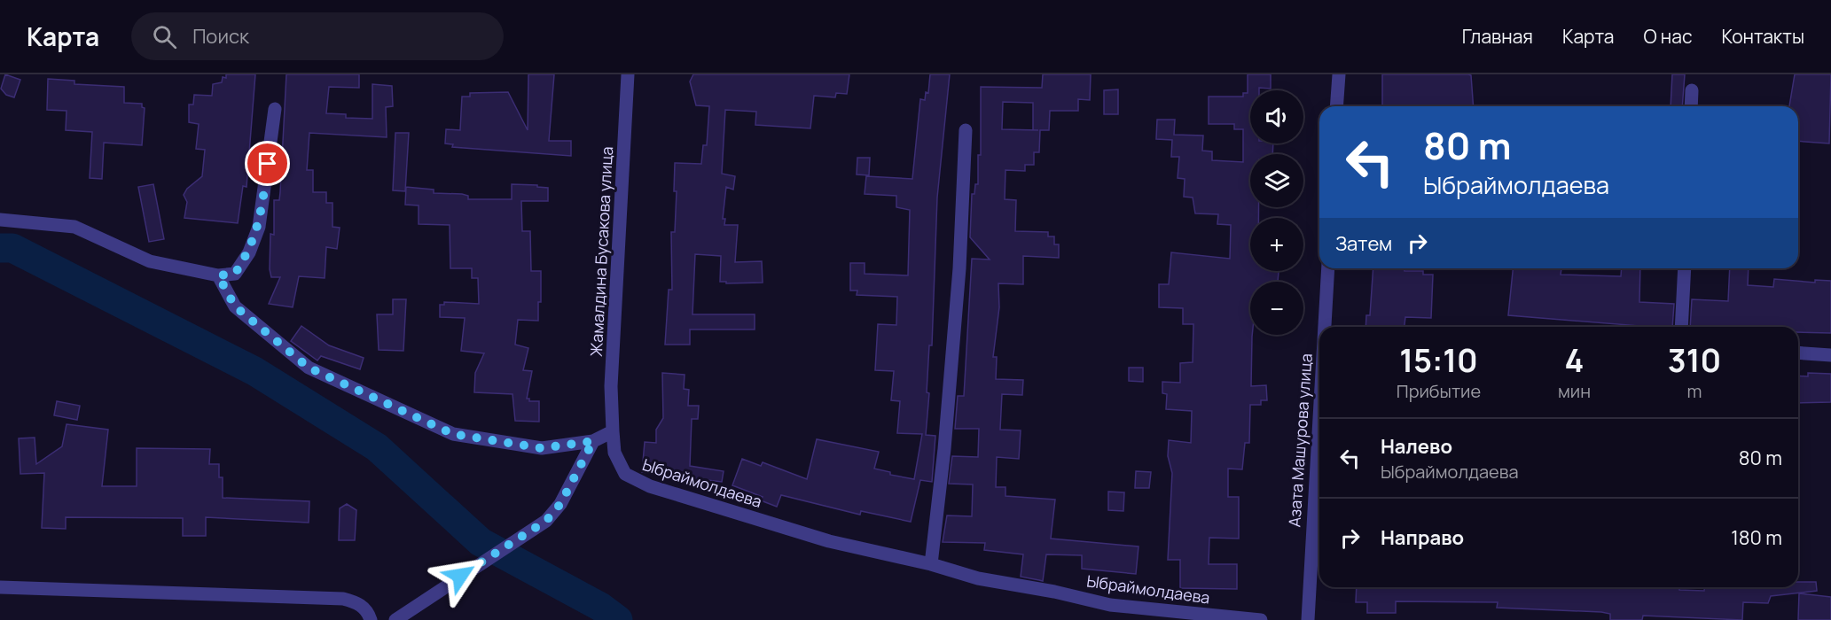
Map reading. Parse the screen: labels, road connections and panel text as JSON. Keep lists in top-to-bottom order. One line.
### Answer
{"streets":{"street":["Жамалдина Бусакова улица","Азата Машурова улица","Ыбраймолдаева"]},"crossings":[["Жамалдина Бусакова улица","Ыбраймолдаева"]],"page":{"header":"Карта","search":"Поиск","nav":["Главная","Карта","О нас","Контакты"],"map_buttons":["+","−"],"turn":["80 m","Ыбраймолдаева"],"then":"Затем","eta":["15:10","Прибытие","4","мин","310","m"],"list":[{"name":"Налево","note":"Ыбраймолдаева","value":"80 m"},{"name":"Направо","value":"180 m"}]}}
